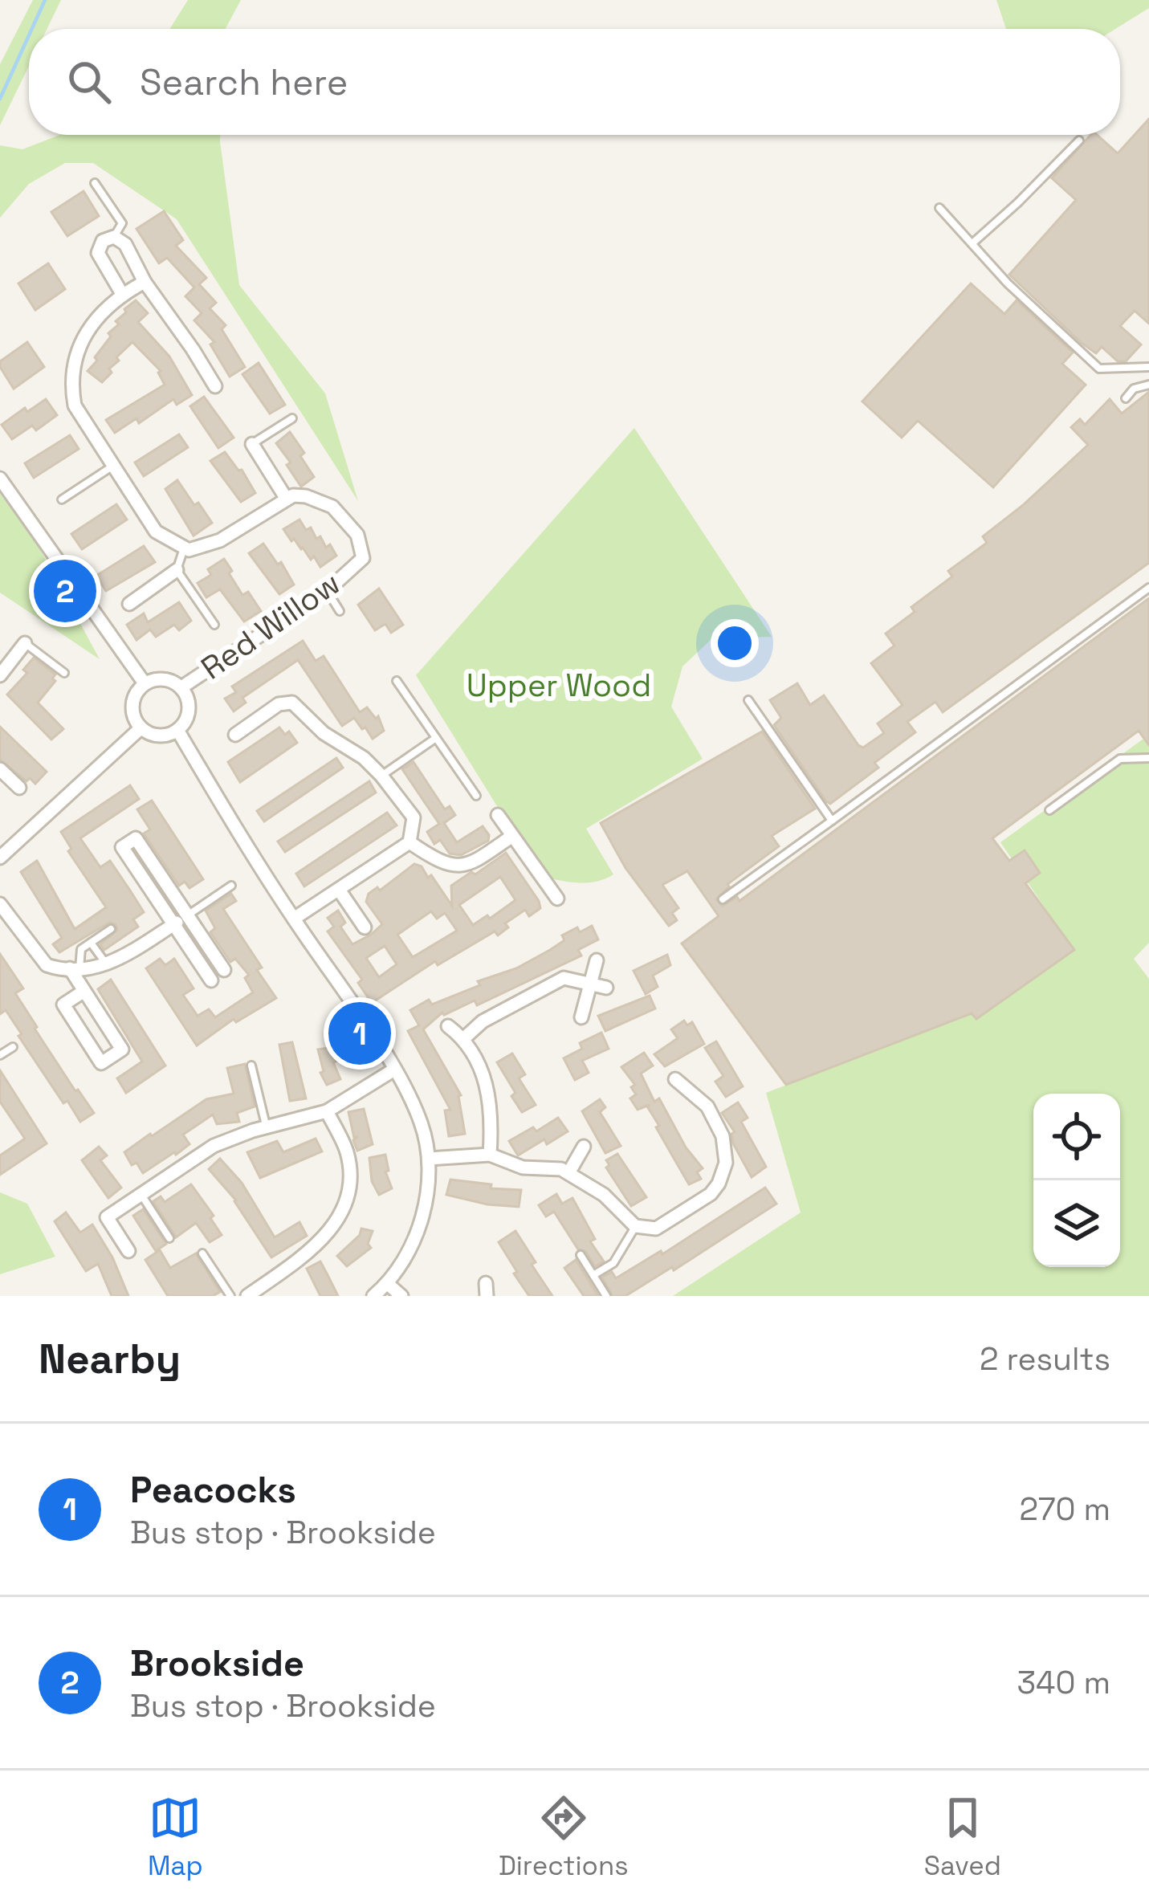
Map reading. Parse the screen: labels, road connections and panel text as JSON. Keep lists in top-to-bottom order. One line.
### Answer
{"streets":{"street":["Red Willow"]},"parks":["Upper Wood"],"page":{"search":"Search here","pins":["2","1"],"heading":["Nearby","2 results"],"list":[{"mark":"1","name":"Peacocks","note":"Bus stop · Brookside","value":"270 m"},{"mark":"2","name":"Brookside","note":"Bus stop · Brookside","value":"340 m"}],"nav":["Map","Directions","Saved"]}}
